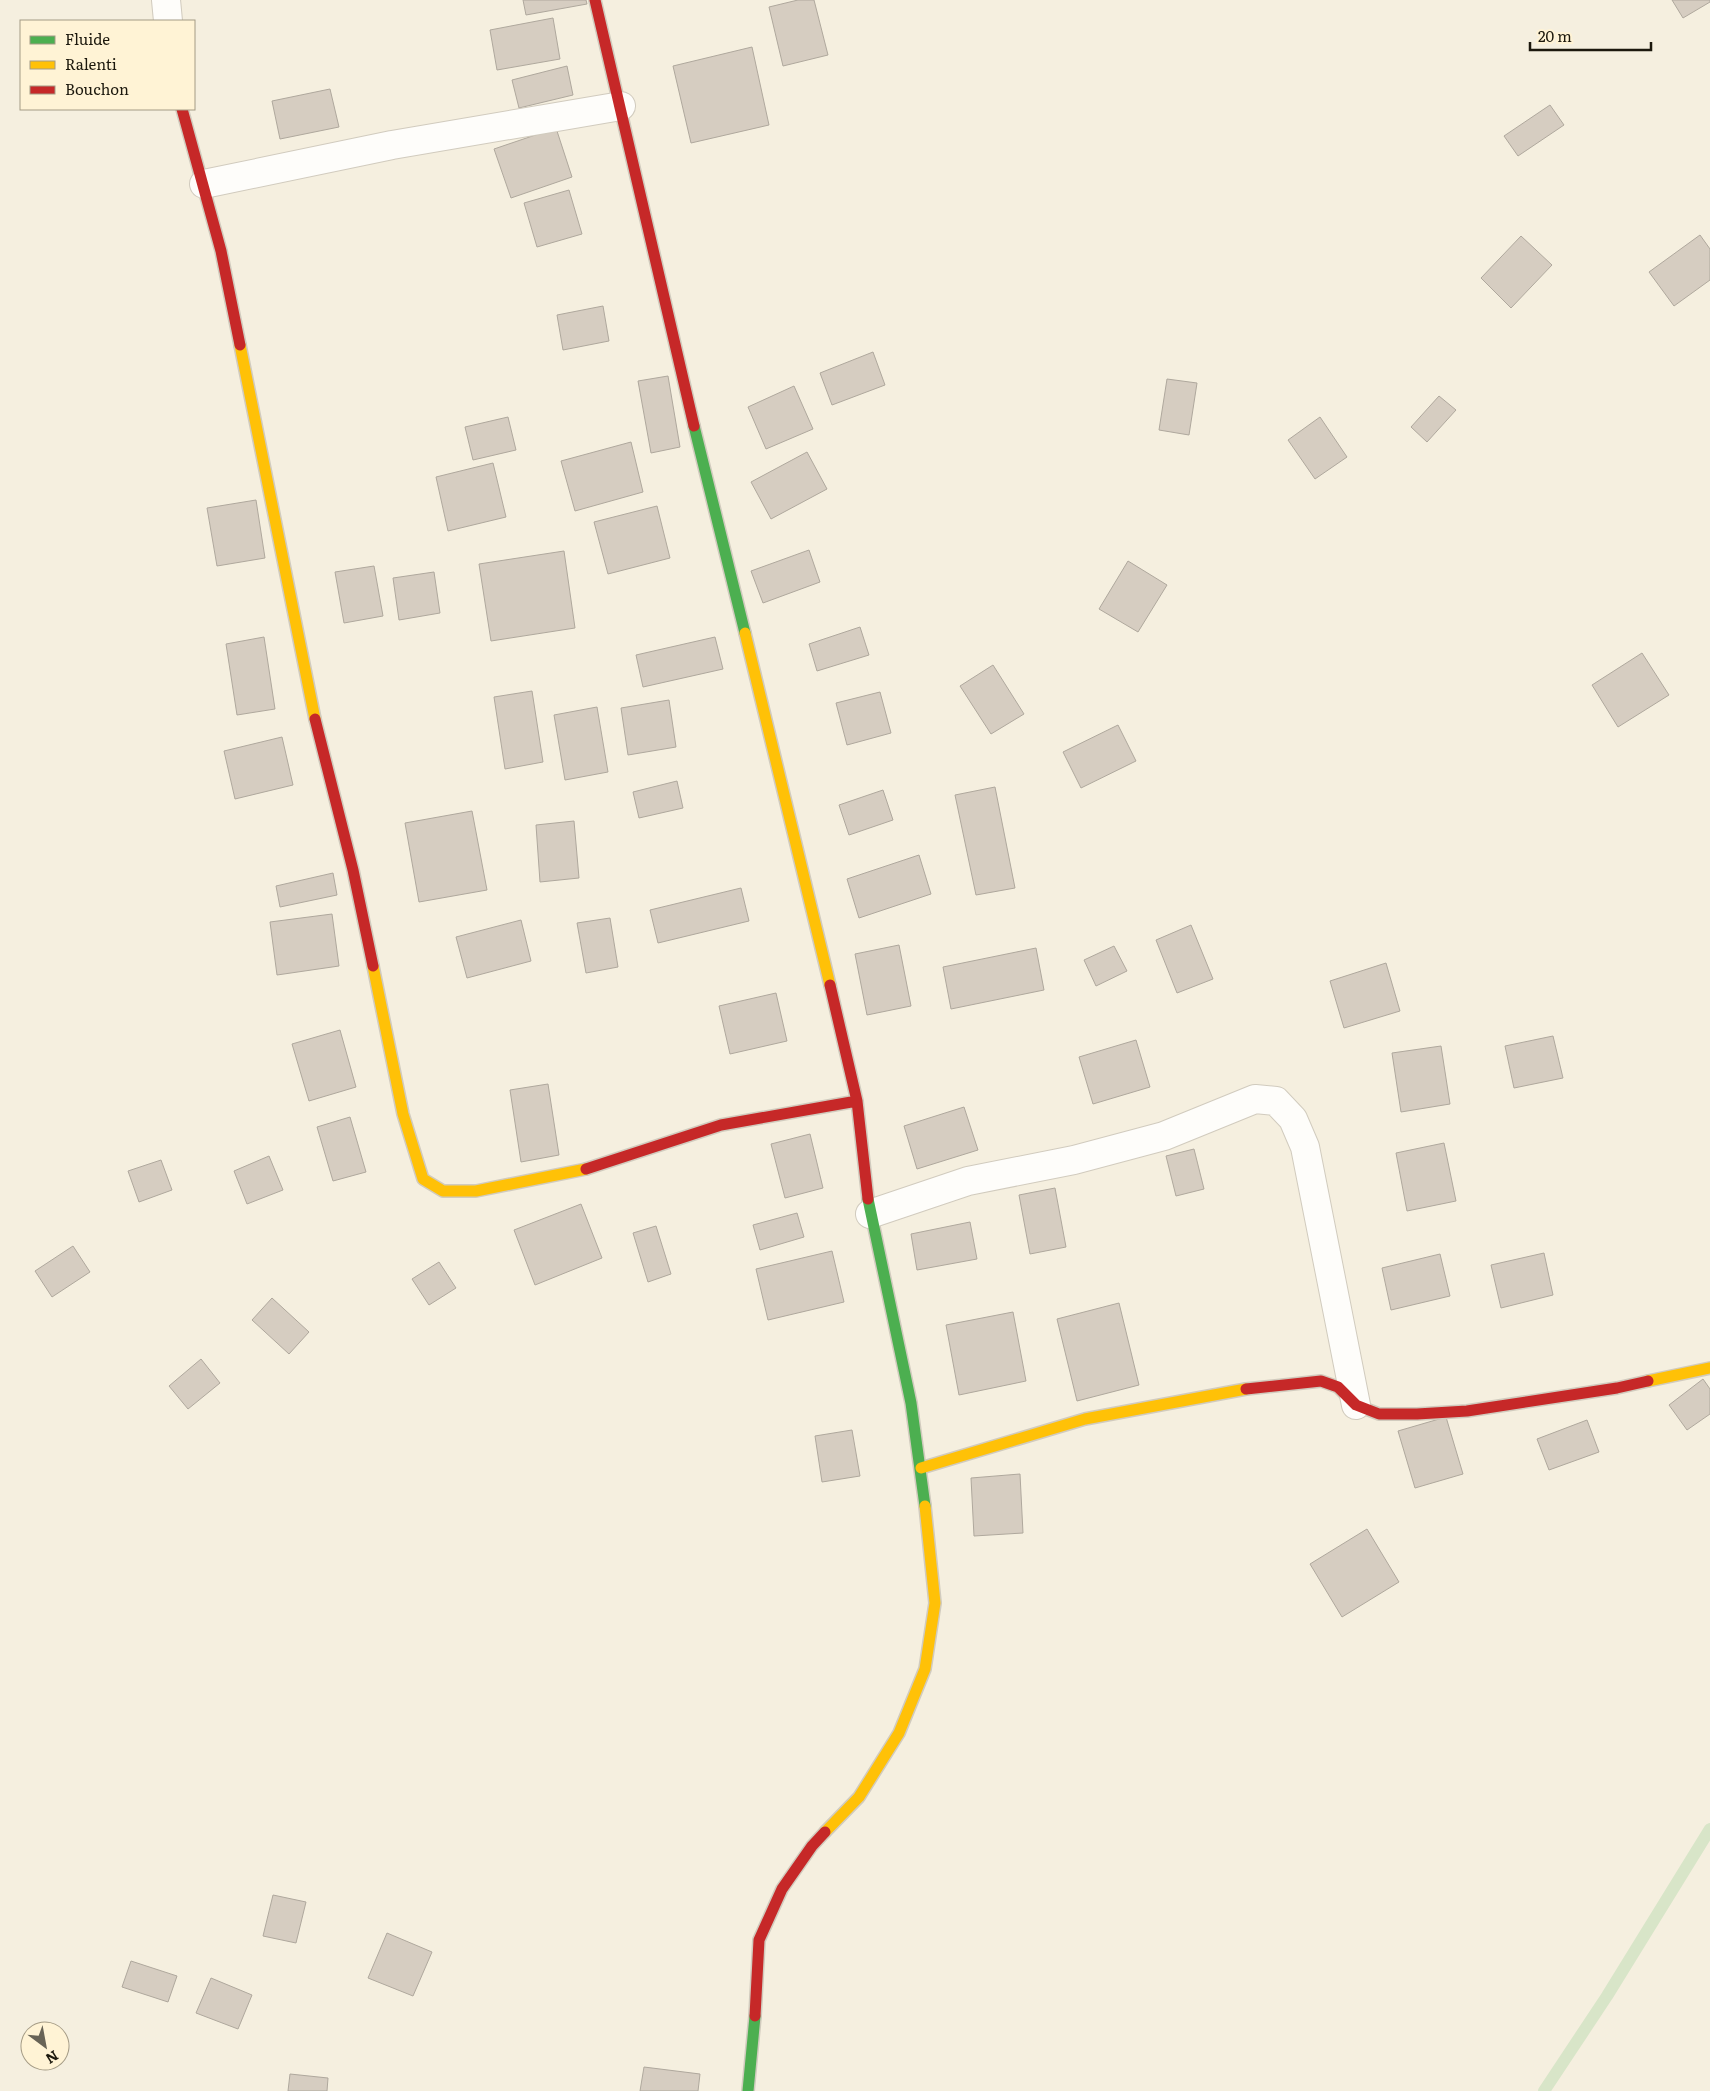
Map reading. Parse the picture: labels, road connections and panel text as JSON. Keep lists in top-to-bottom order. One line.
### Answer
{"legend":["Fluide","Ralenti","Bouchon"],"scale_bar":"20 m","north":"bottom right"}
